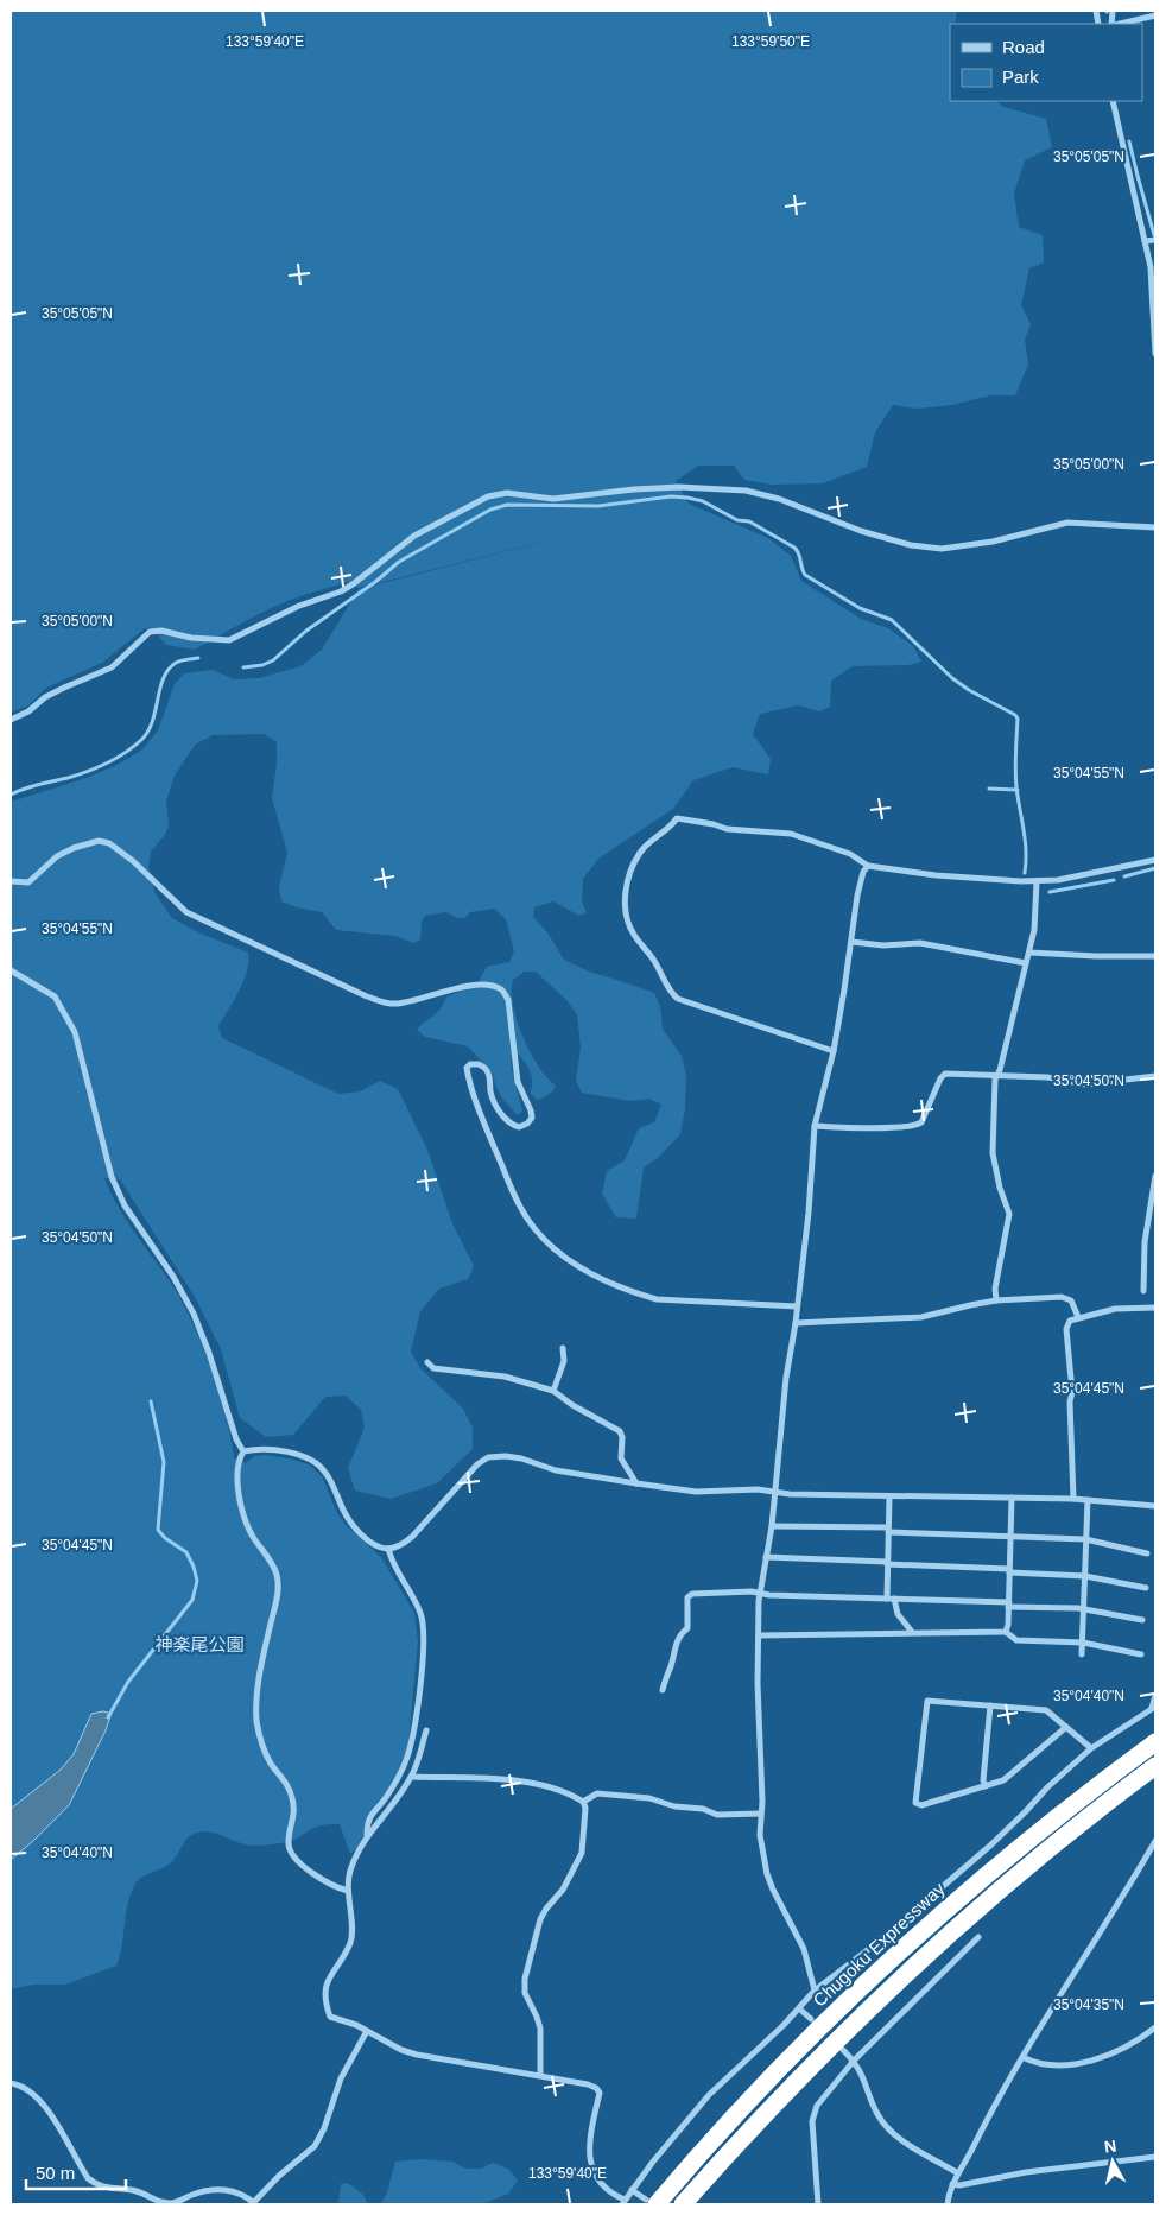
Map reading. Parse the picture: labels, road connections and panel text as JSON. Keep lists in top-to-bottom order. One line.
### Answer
{"streets":{"highway":["Chugoku Expressway"]},"parks":["神楽尾公園"],"legend":["Road","Park"],"scale_bar":"50 m","north":"top","coordinates":["133°59'40\"E","133°59'50\"E","35°05'05\"N","35°05'00\"N","35°04'55\"N","35°04'50\"N","35°04'45\"N","35°04'40\"N","35°04'35\"N"]}
